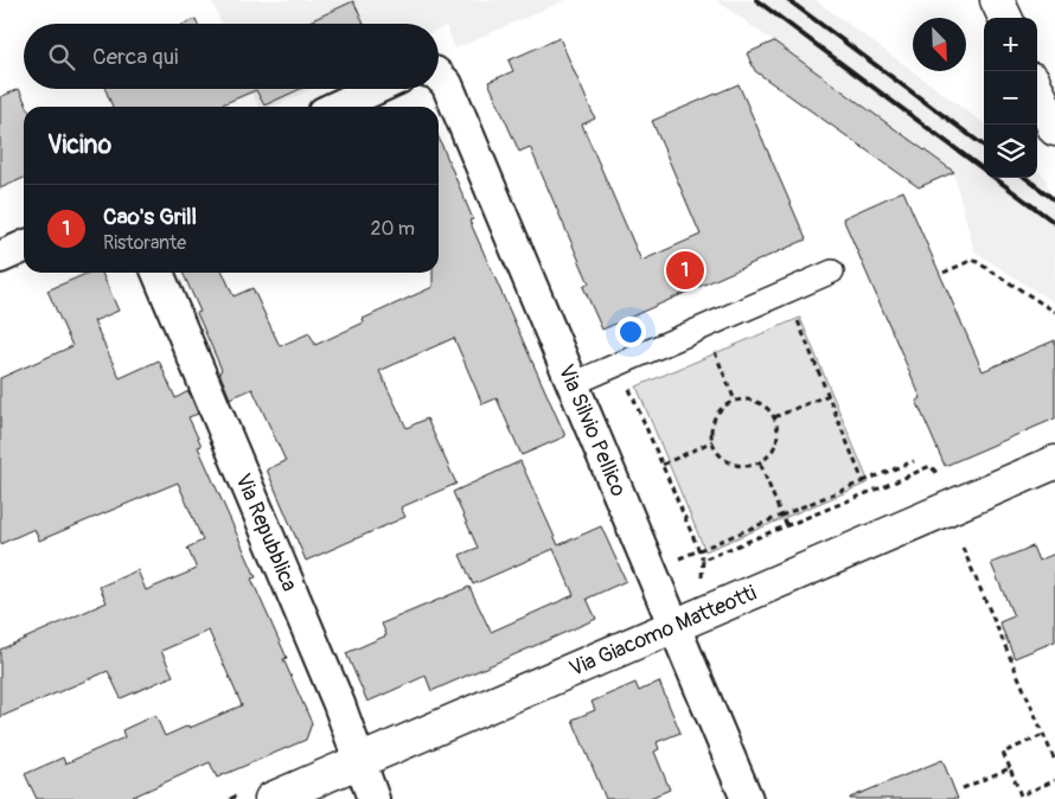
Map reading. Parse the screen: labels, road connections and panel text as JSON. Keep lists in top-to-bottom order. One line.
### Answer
{"streets":{"street":["Via Silvio Pellico","Via Repubblica","Via Giacomo Matteotti"]},"crossings":[["Via Silvio Pellico","Via Giacomo Matteotti"],["Via Repubblica","Via Giacomo Matteotti"]],"north":"bottom right","page":{"map_buttons":["+","−"],"search":"Cerca qui","heading":"Vicino","list":[{"mark":"1","name":"Cao's Grill","note":"Ristorante","value":"20 m"}],"pins":"1"}}
